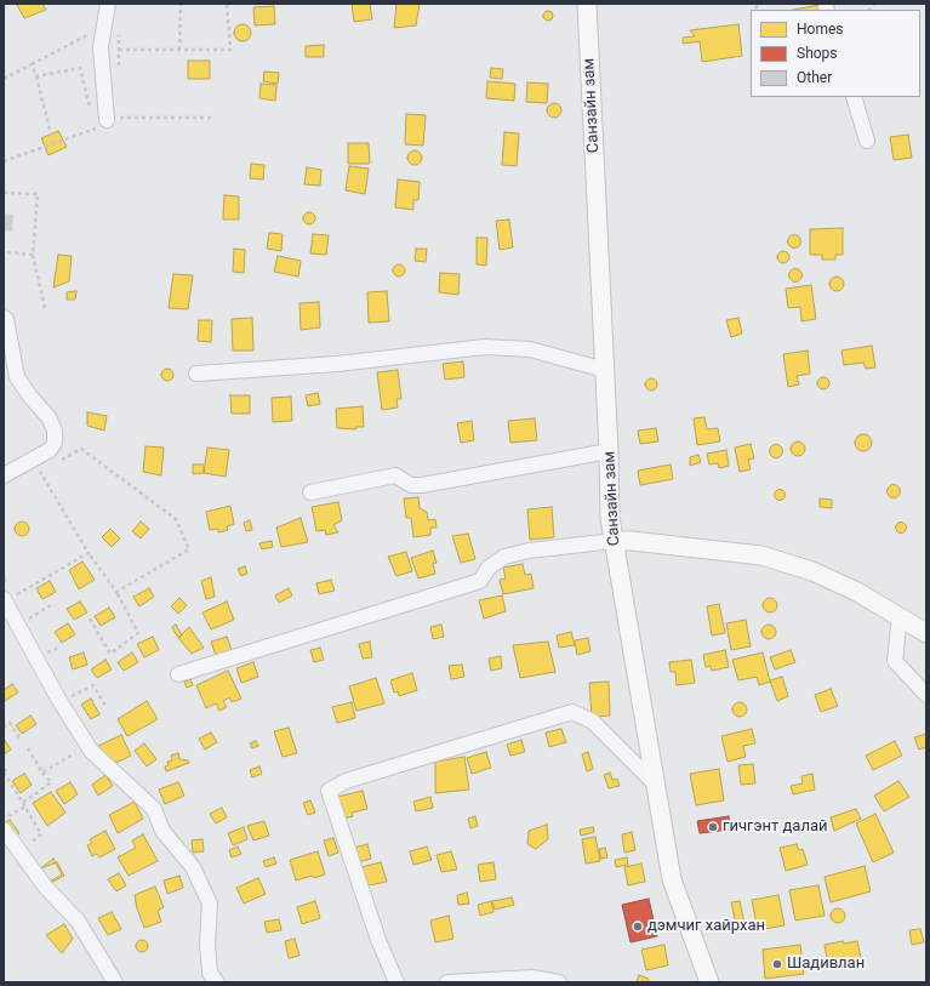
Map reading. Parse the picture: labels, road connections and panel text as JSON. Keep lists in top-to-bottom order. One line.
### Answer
{"streets":{"main road":["Санзайн зам"]},"places":["гичгэнт далай","дэмчиг хайрхан","Шадивлан"],"legend":["Homes","Shops","Other"]}
